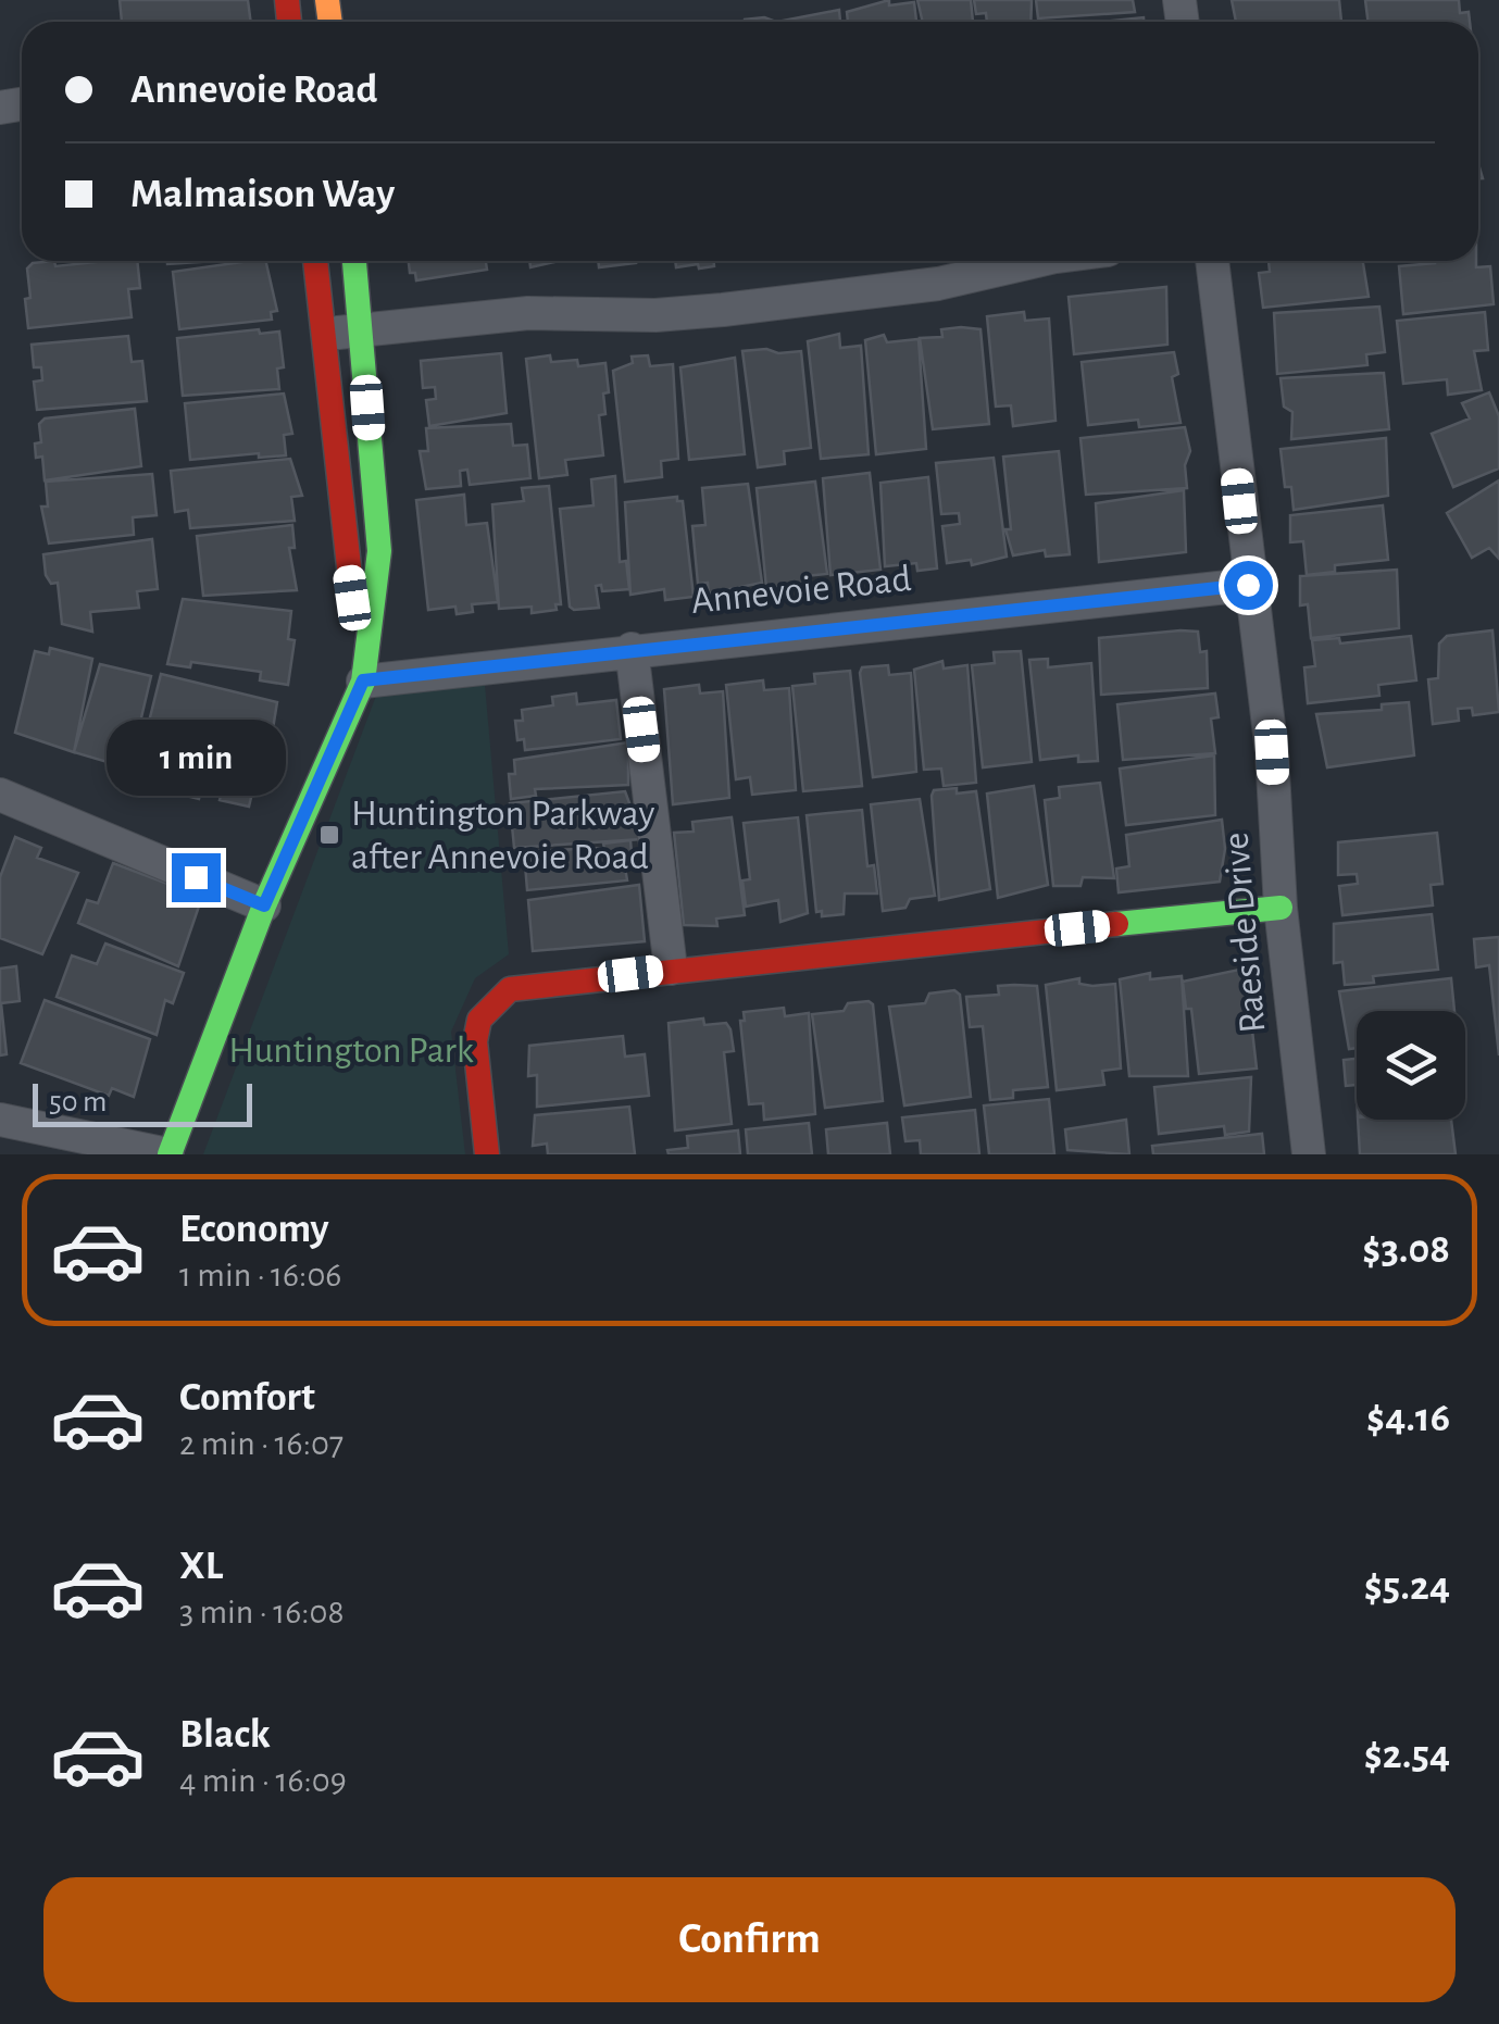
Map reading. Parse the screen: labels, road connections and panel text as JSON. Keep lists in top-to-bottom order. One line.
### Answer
{"streets":{"street":["Annevoie Road","Raeside Drive"]},"crossings":[["Annevoie Road","Raeside Drive"]],"parks":["Huntington Park"],"places":{"transit":["Huntington Parkway after Annevoie Road"]},"scale_bar":"50 m","page":{"banner":["Annevoie Road","Malmaison Way"],"bubble":"1 min","scale":"50 m","list":[{"name":"Economy","note":"1 min · 16:06","value":"$3.08"},{"name":"Comfort","note":"2 min · 16:07","value":"$4.16"},{"name":"XL","note":"3 min · 16:08","value":"$5.24"},{"name":"Black","note":"4 min · 16:09","value":"$2.54"}],"buttons":"Confirm"}}
